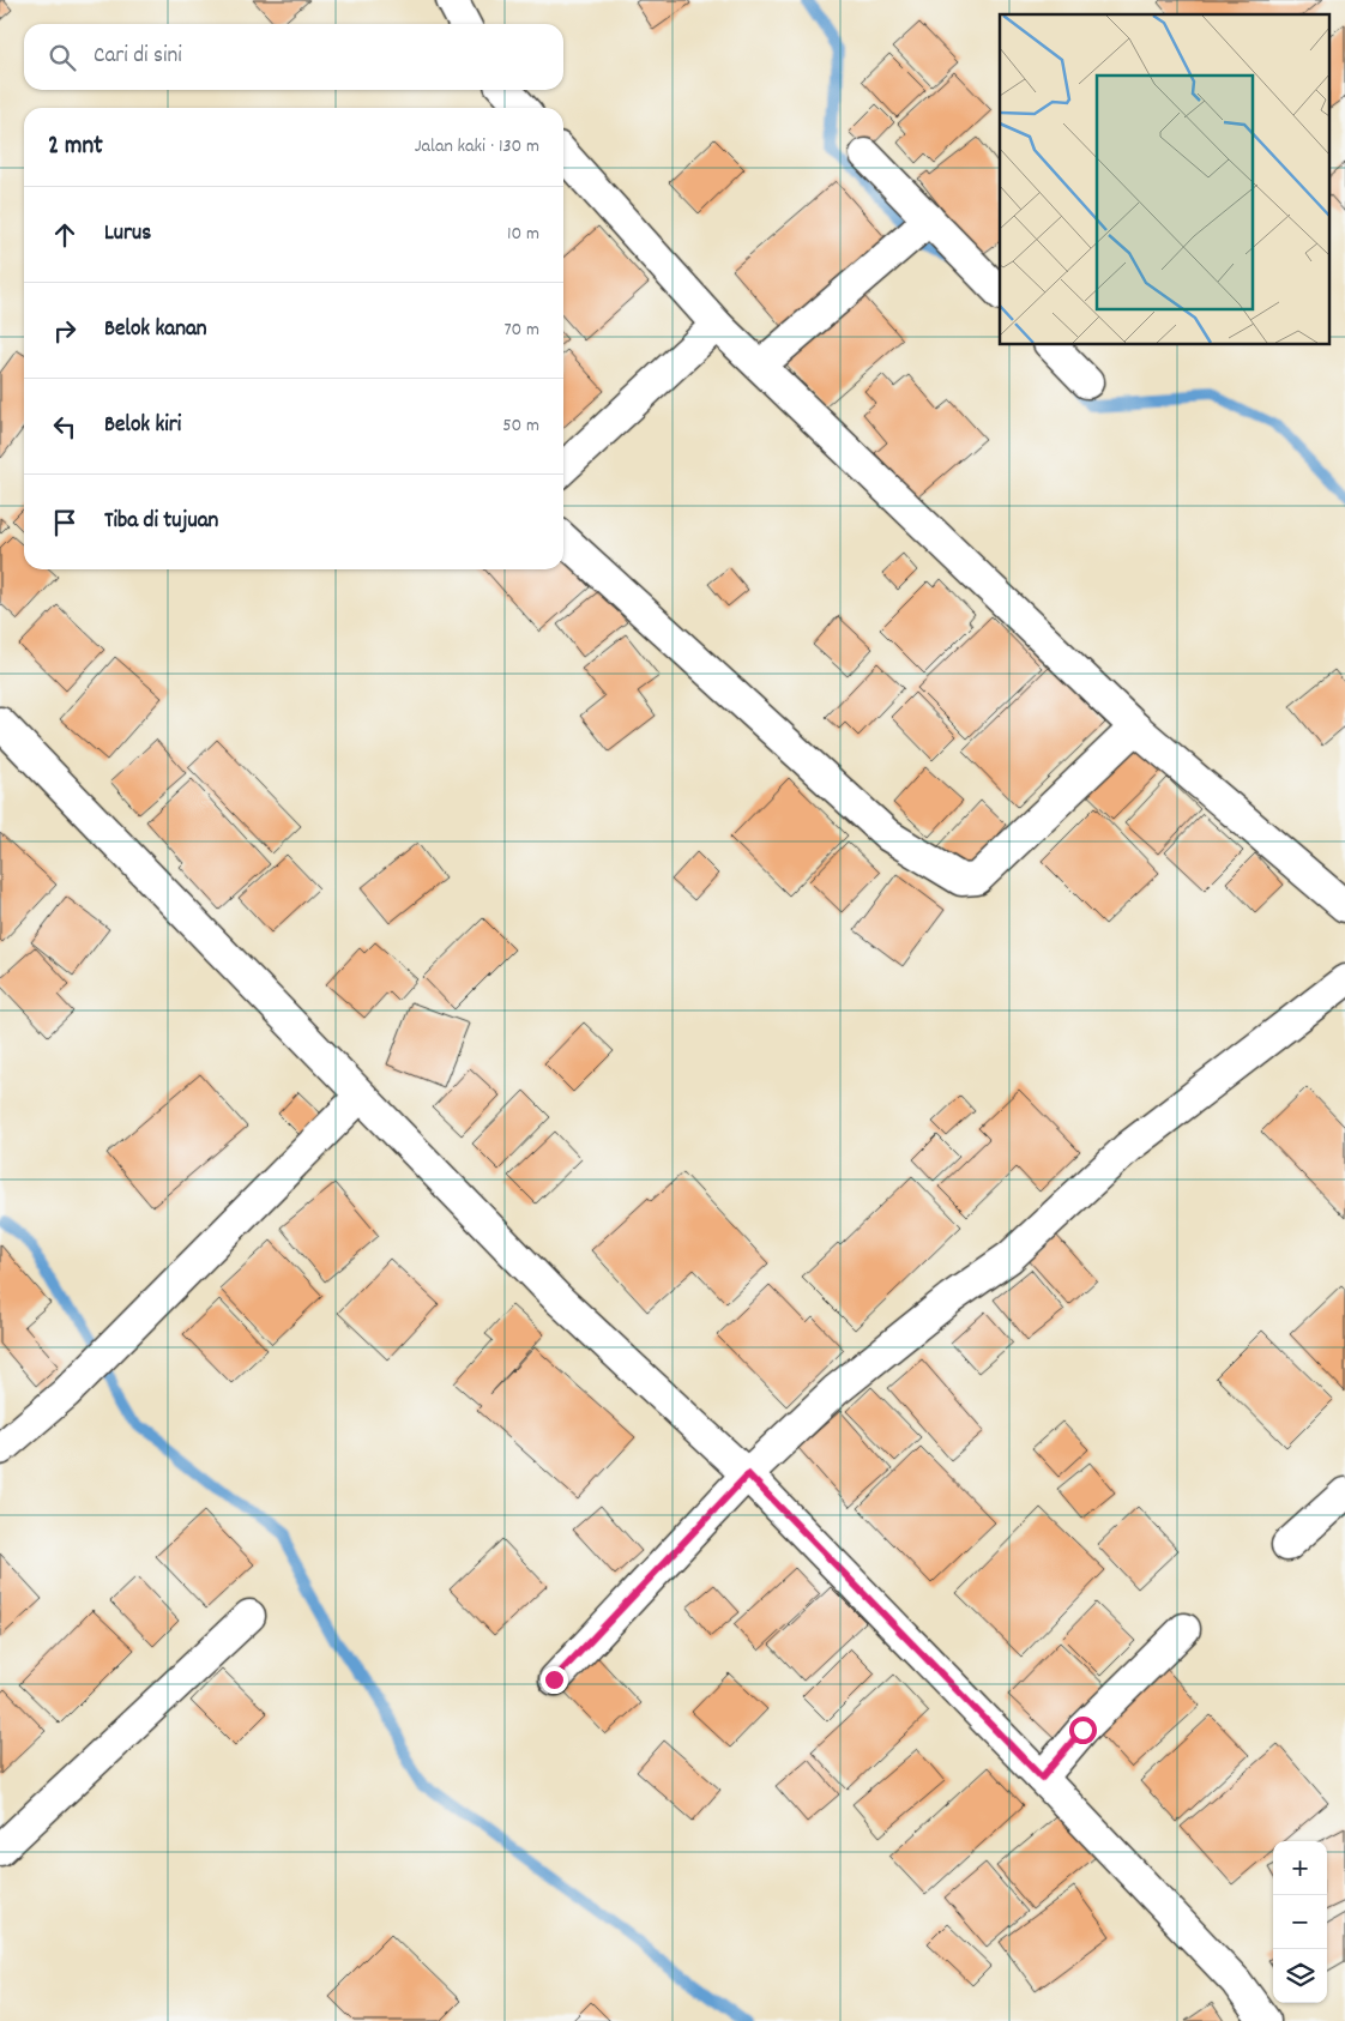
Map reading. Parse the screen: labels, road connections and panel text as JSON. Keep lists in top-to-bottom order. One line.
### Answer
{"page":{"search":"Cari di sini","heading":["2 mnt","Jalan kaki · 130 m"],"list":[["Lurus","10 m"],["Belok kanan","70 m"],["Belok kiri","50 m"],"Tiba di tujuan"],"map_buttons":["+","−"]}}
